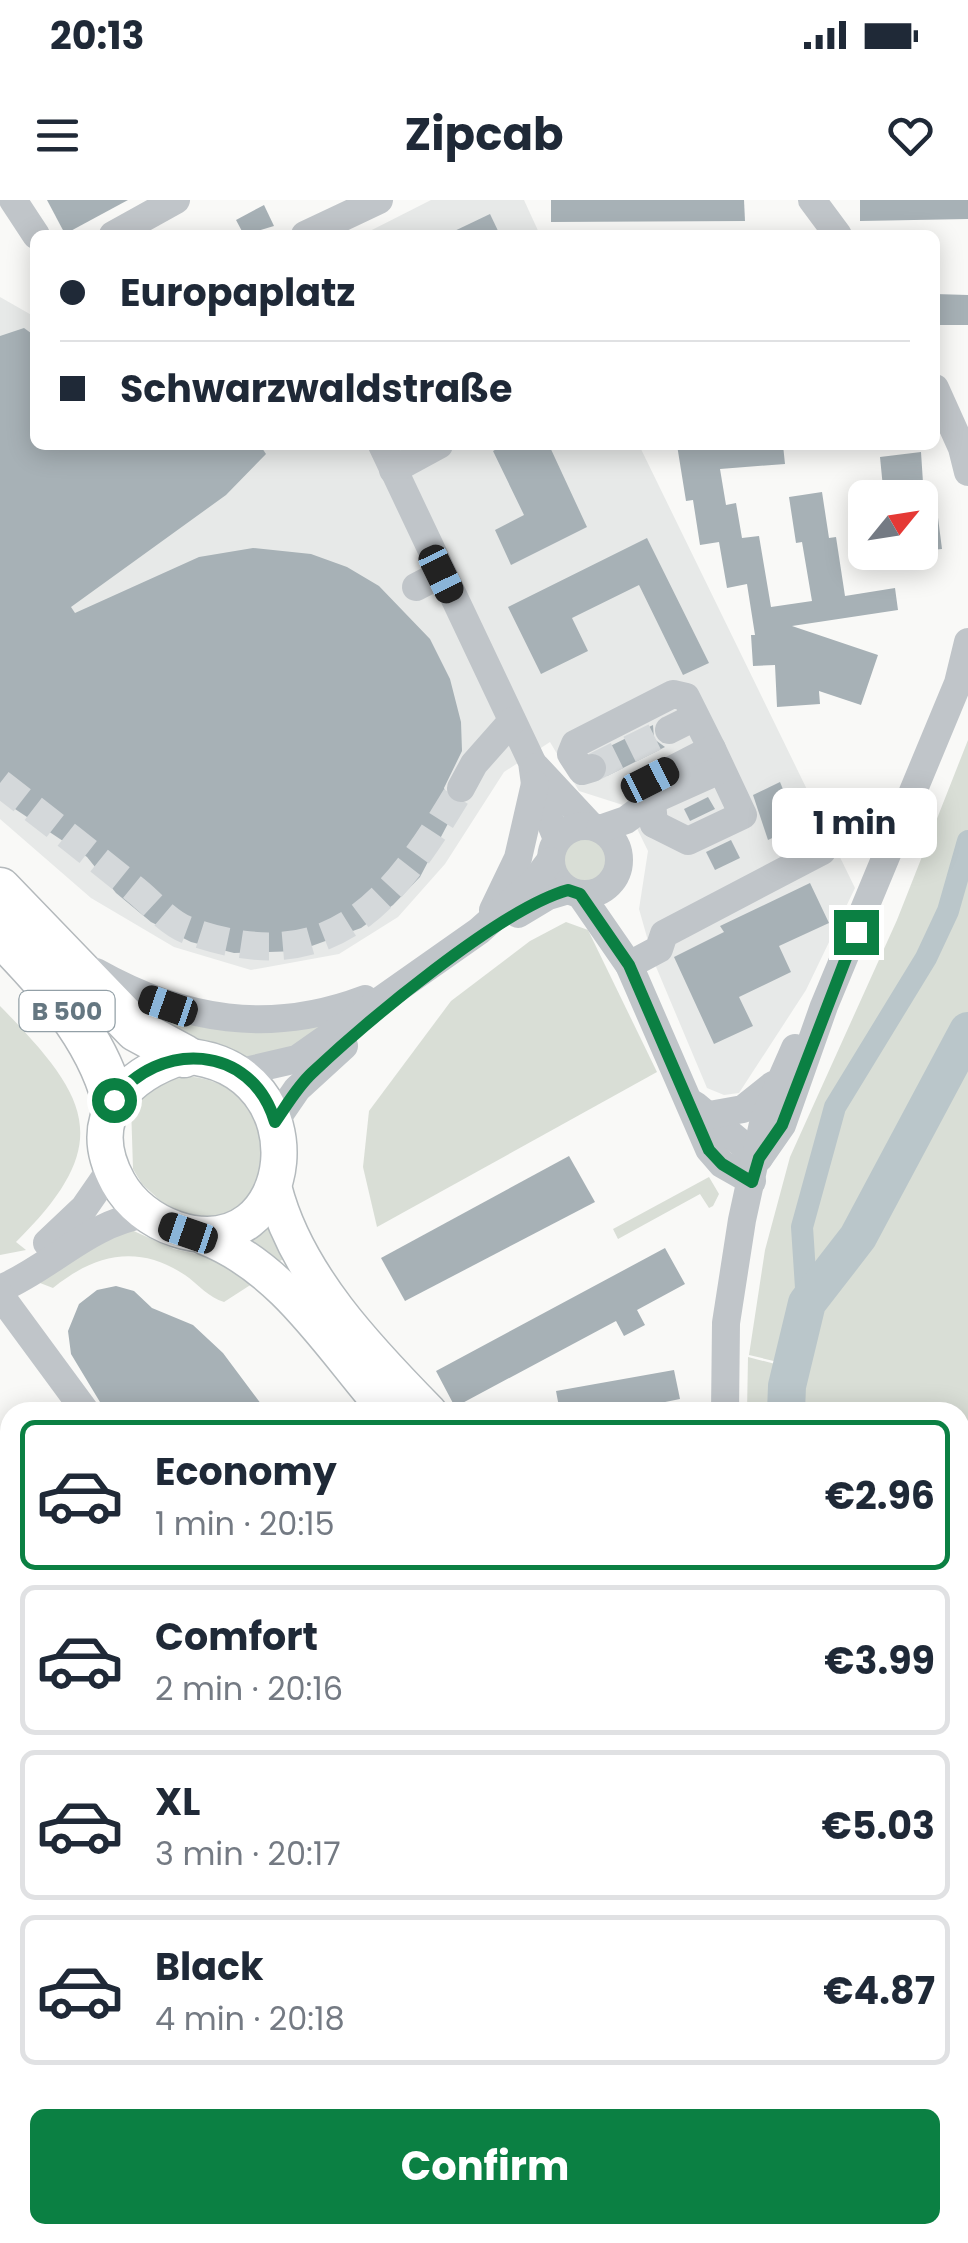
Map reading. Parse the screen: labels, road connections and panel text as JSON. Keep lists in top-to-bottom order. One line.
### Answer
{"streets":{"highway":["B 500"]},"north":"top right","page":{"status":"20:13","header":"Zipcab","banner":["Europaplatz","Schwarzwaldstraße"],"bubble":"1 min","list":[{"name":"Economy","note":"1 min · 20:15","value":"€2.96"},{"name":"Comfort","note":"2 min · 20:16","value":"€3.99"},{"name":"XL","note":"3 min · 20:17","value":"€5.03"},{"name":"Black","note":"4 min · 20:18","value":"€4.87"}],"buttons":"Confirm"}}
